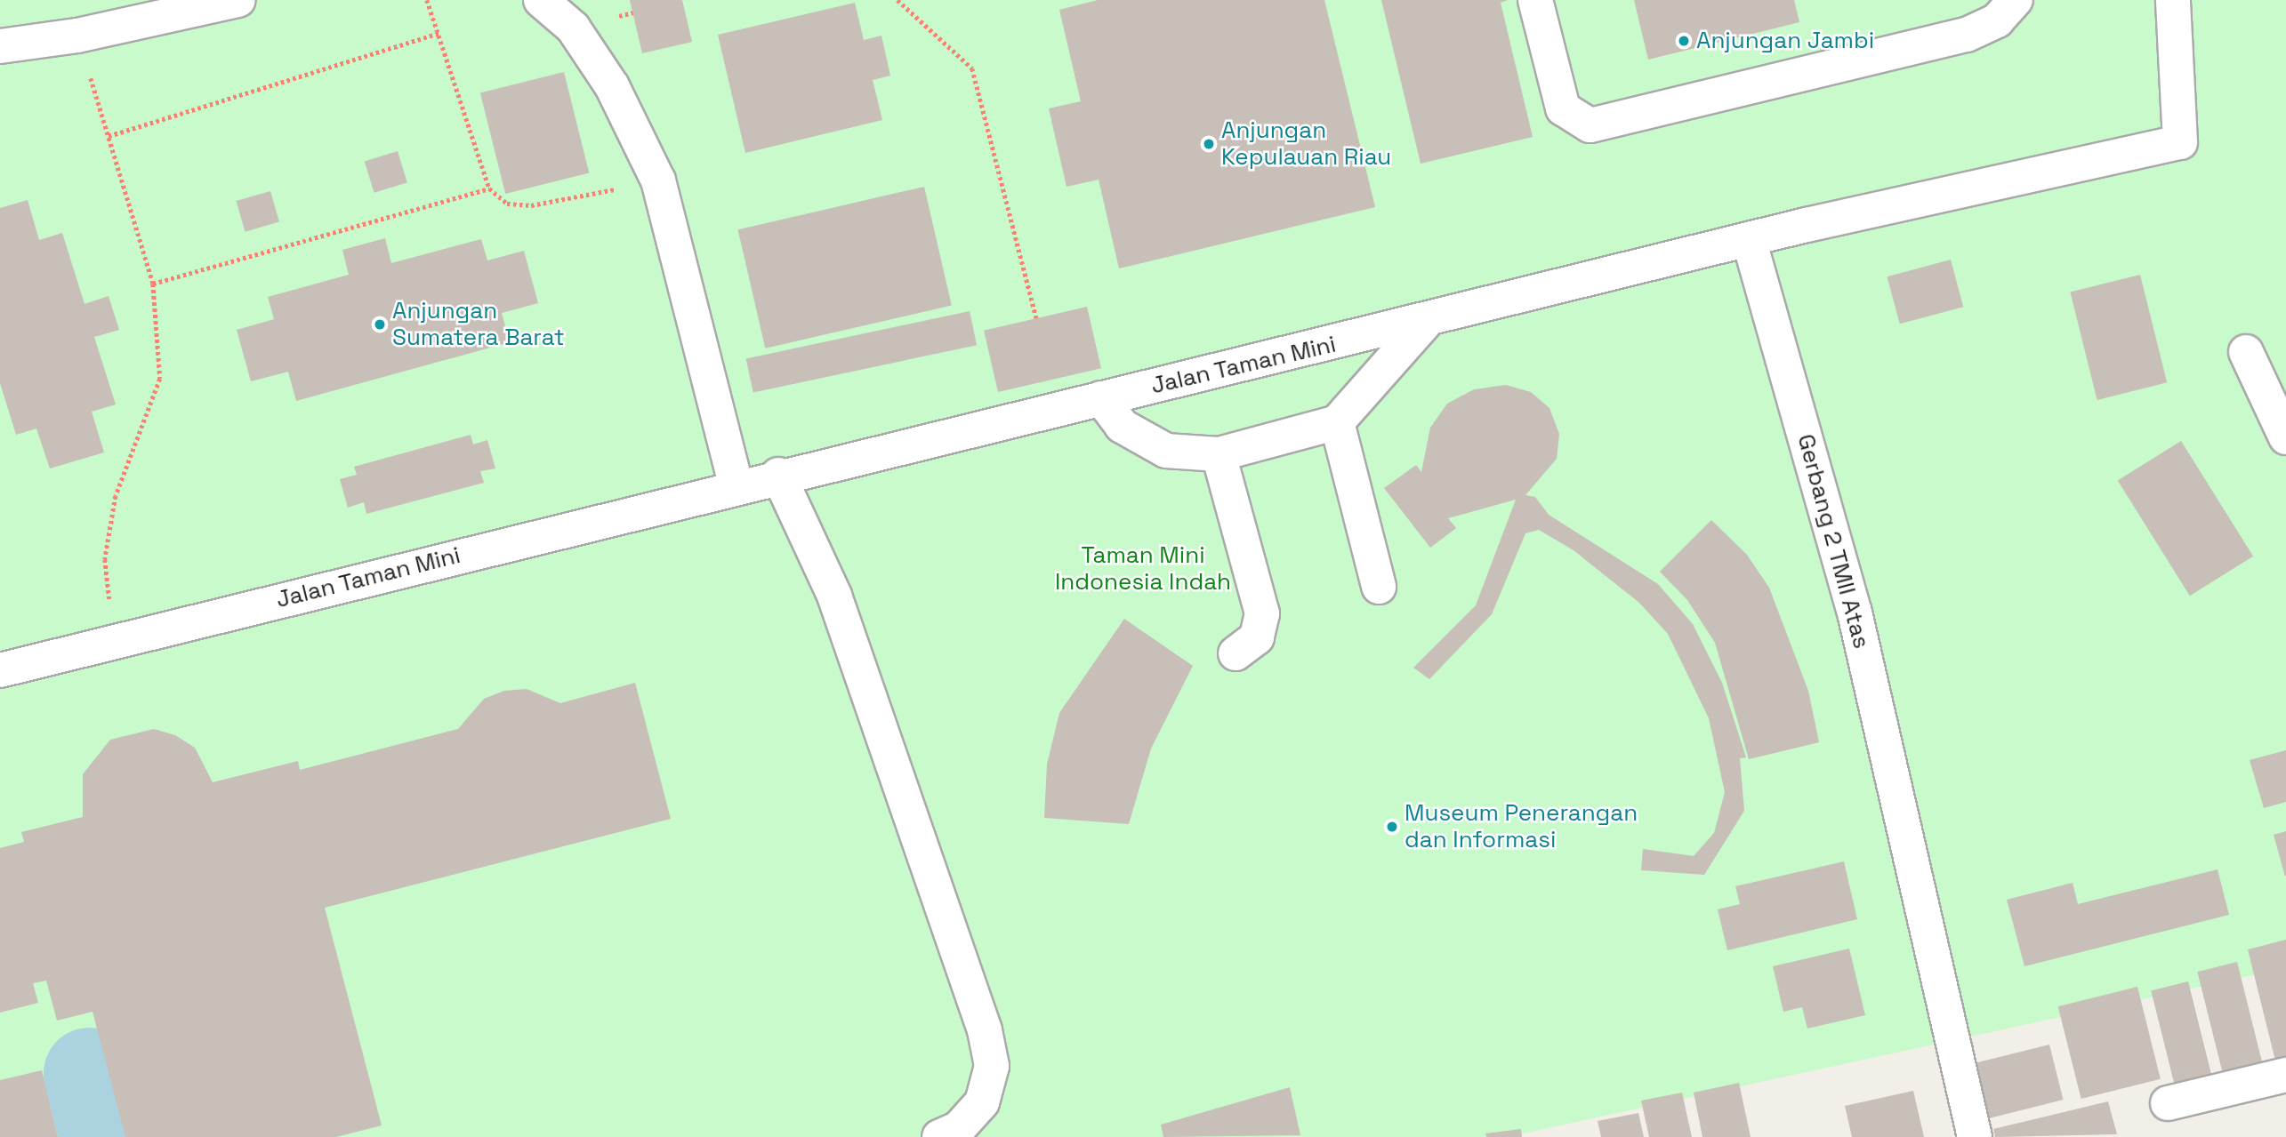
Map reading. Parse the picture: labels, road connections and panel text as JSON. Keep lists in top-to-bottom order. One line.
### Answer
{"streets":{"street":["Jalan Taman Mini","Gerbang 2 TMII Atas"]},"crossings":[["Jalan Taman Mini","Gerbang 2 TMII Atas"]],"parks":["Taman Mini Indonesia Indah"],"places":["Anjungan Jambi","Anjungan Kepulauan Riau","Anjungan Sumatera Barat","Museum Penerangan dan Informasi"]}
